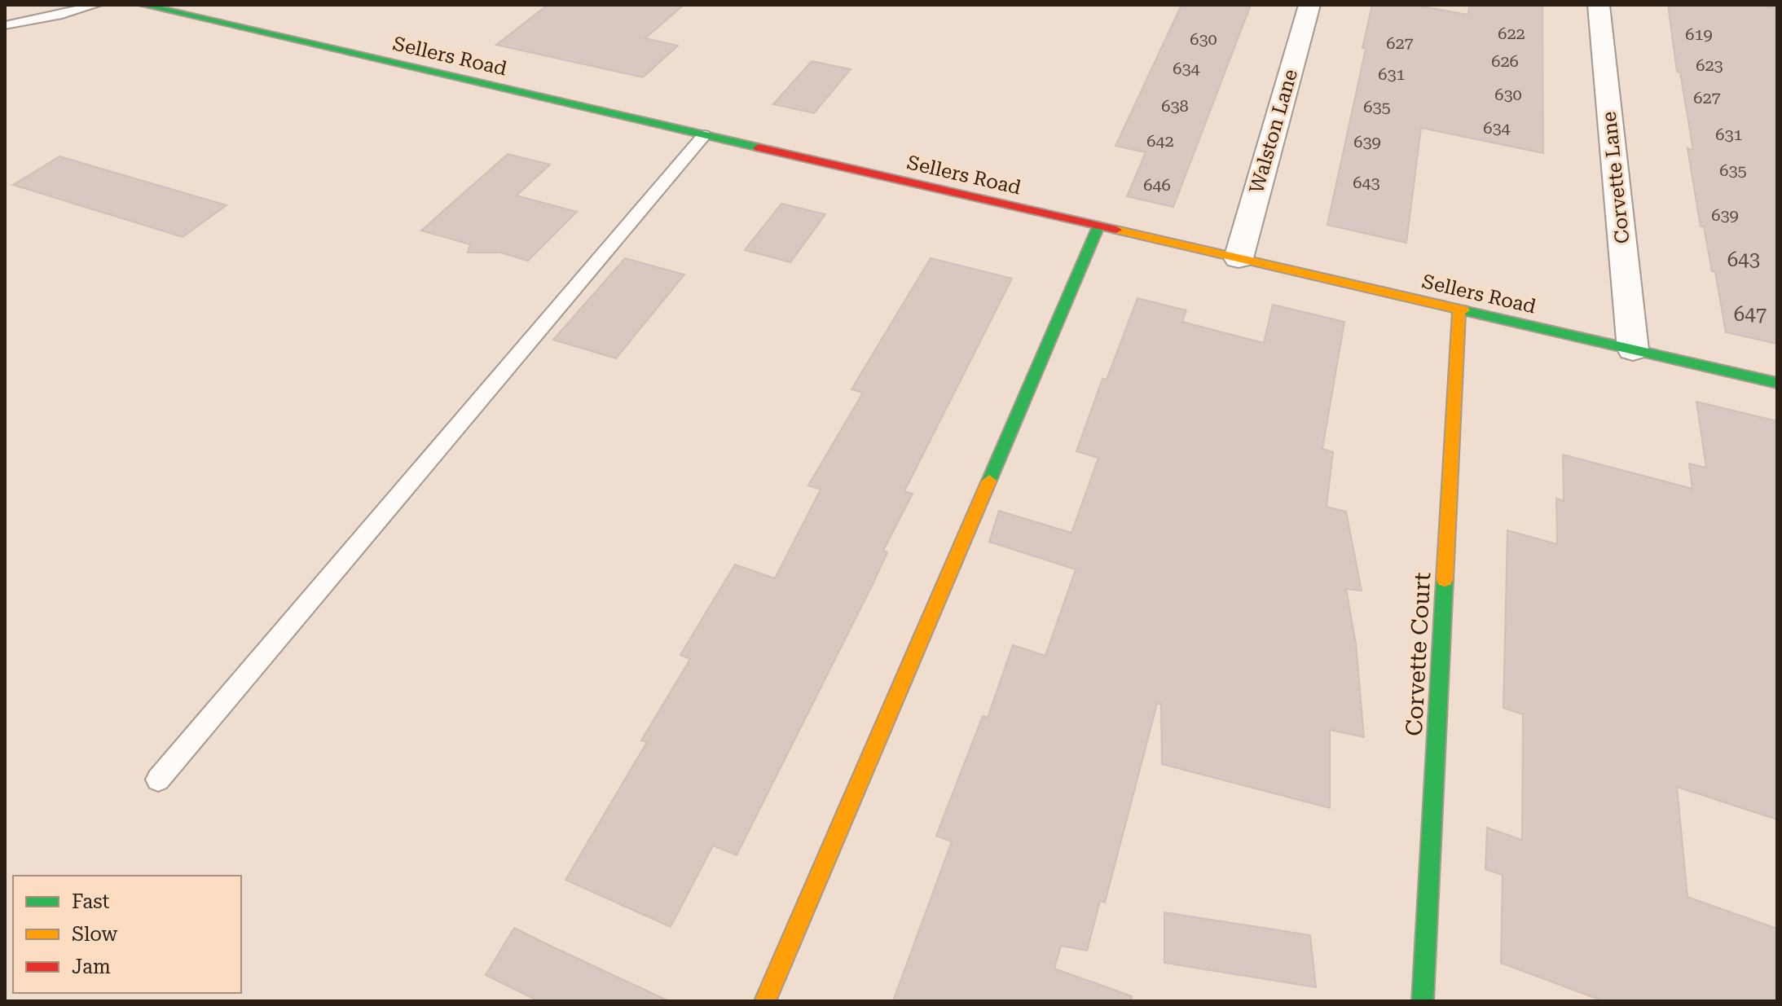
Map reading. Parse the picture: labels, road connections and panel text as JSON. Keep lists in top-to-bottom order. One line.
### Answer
{"streets":{"street":["Sellers Road","Walston Lane","Corvette Lane","Corvette Court"]},"crossings":[["Sellers Road","Walston Lane"],["Sellers Road","Corvette Lane"],["Sellers Road","Corvette Court"]],"house_numbers":["622","619","630","627","626","623","634","631","630","627","638","635","634","631","642","639","635","643","646","639","643","647"],"legend":["Fast","Slow","Jam"]}
